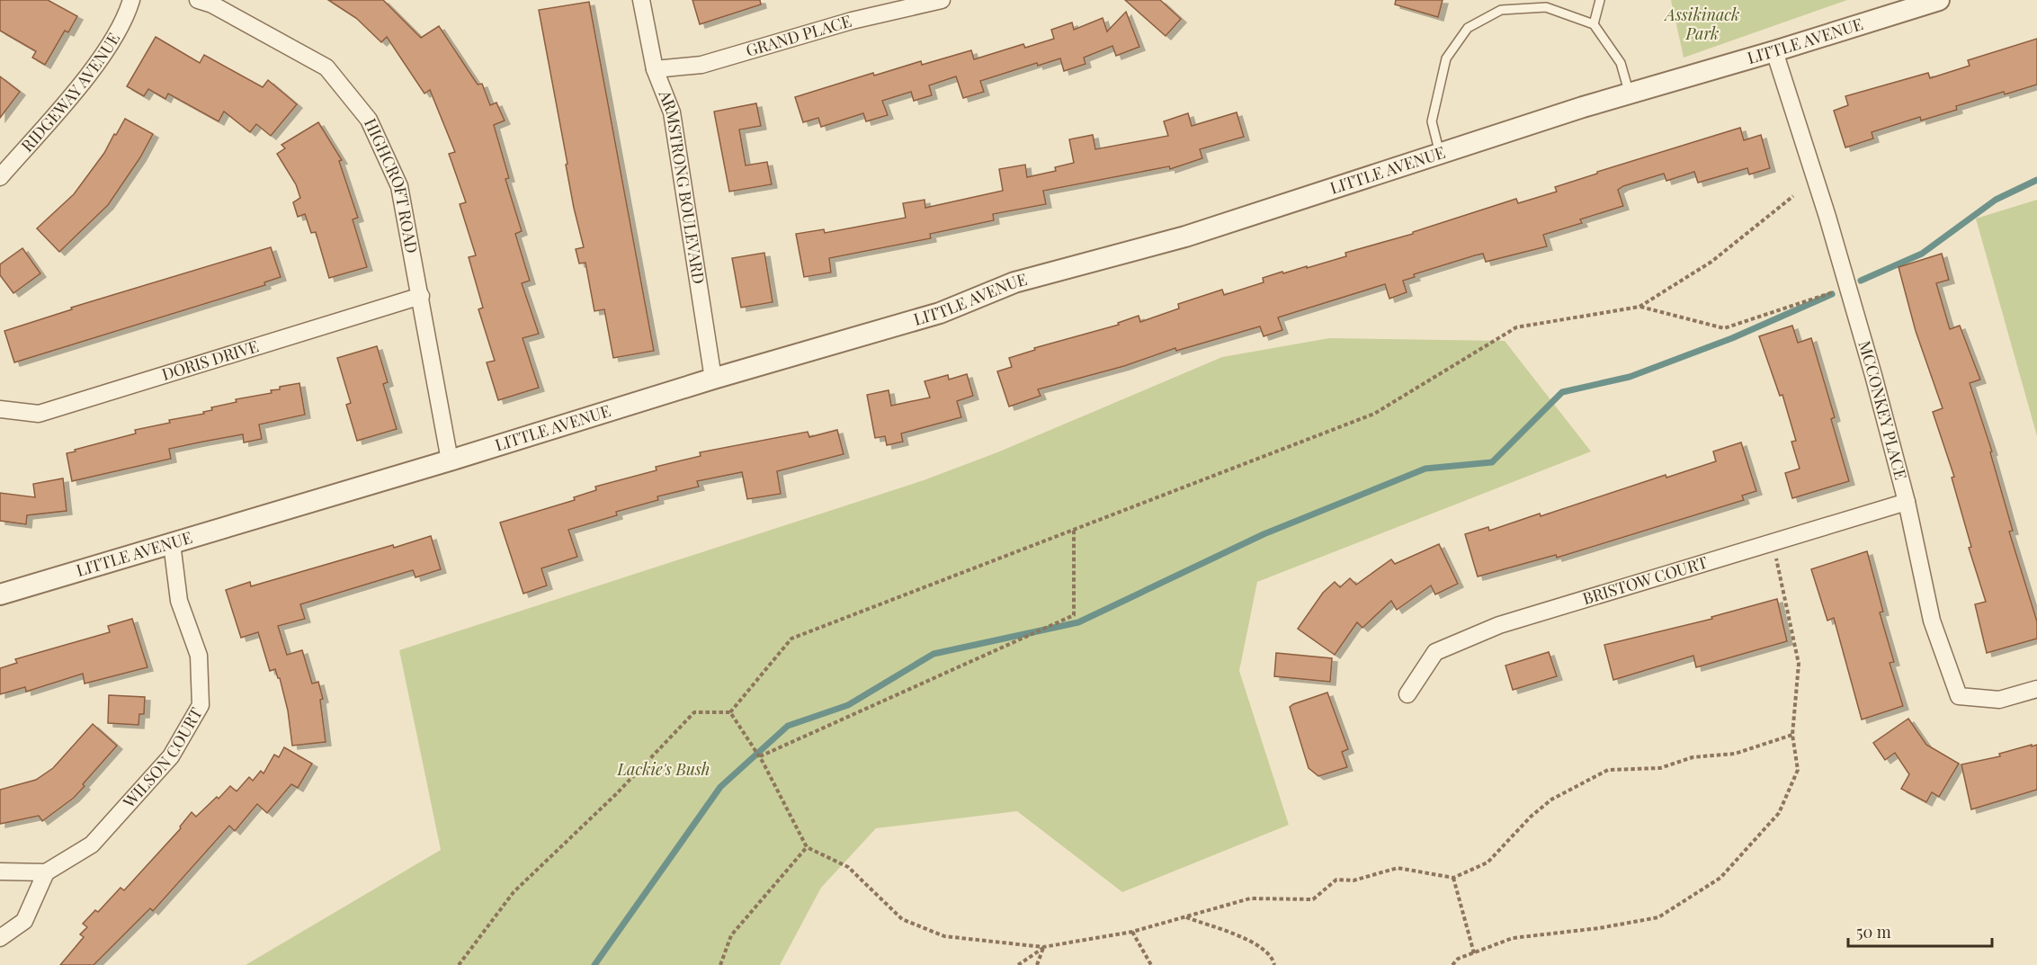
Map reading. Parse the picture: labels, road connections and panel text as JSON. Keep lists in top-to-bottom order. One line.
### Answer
{"streets":{"street":["GRAND PLACE","LITTLE AVENUE","RIDGEWAY AVENUE","HIGHCROFT ROAD","ARMSTRONG BOULEVARD","DORIS DRIVE","MCCONKEY PLACE","BRISTOW COURT","WILSON COURT"]},"crossings":[["GRAND PLACE","ARMSTRONG BOULEVARD"],["LITTLE AVENUE","HIGHCROFT ROAD"],["LITTLE AVENUE","ARMSTRONG BOULEVARD"],["LITTLE AVENUE","MCCONKEY PLACE"],["LITTLE AVENUE","WILSON COURT"],["HIGHCROFT ROAD","DORIS DRIVE"],["MCCONKEY PLACE","BRISTOW COURT"]],"parks":["Assikinack Park","Lackie's Bush"],"scale_bar":"50 m"}
